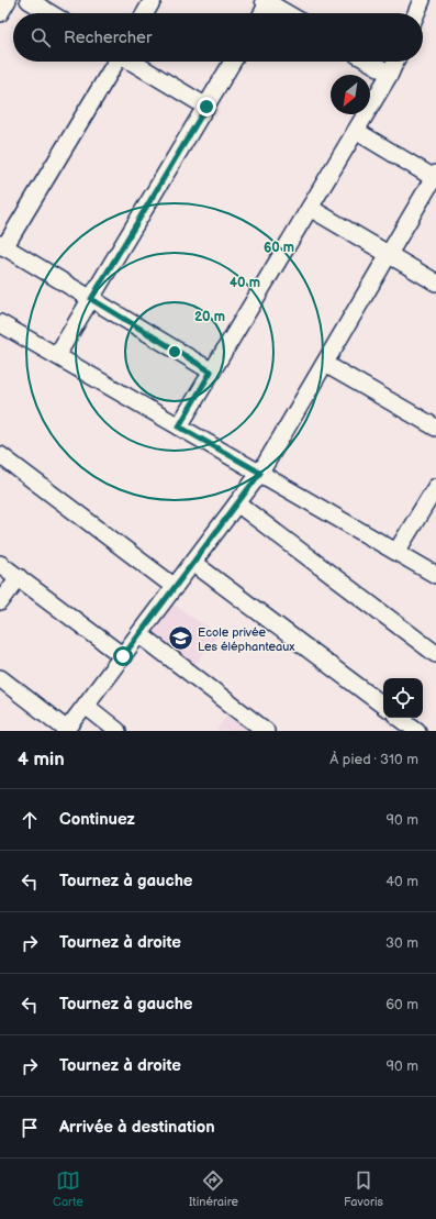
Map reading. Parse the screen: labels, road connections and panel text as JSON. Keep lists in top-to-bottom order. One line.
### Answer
{"places":{"school or university":["Ecole privée Les éléphanteaux"]},"north":"bottom left","page":{"search":"Rechercher","heading":["4 min","À pied · 310 m"],"list":[["Continuez","90 m"],["Tournez à gauche","40 m"],["Tournez à droite","30 m"],["Tournez à gauche","60 m"],["Tournez à droite","90 m"],"Arrivée à destination"],"nav":["Carte","Itinéraire","Favoris"]},"rings":["60 m","40 m","20 m"]}
